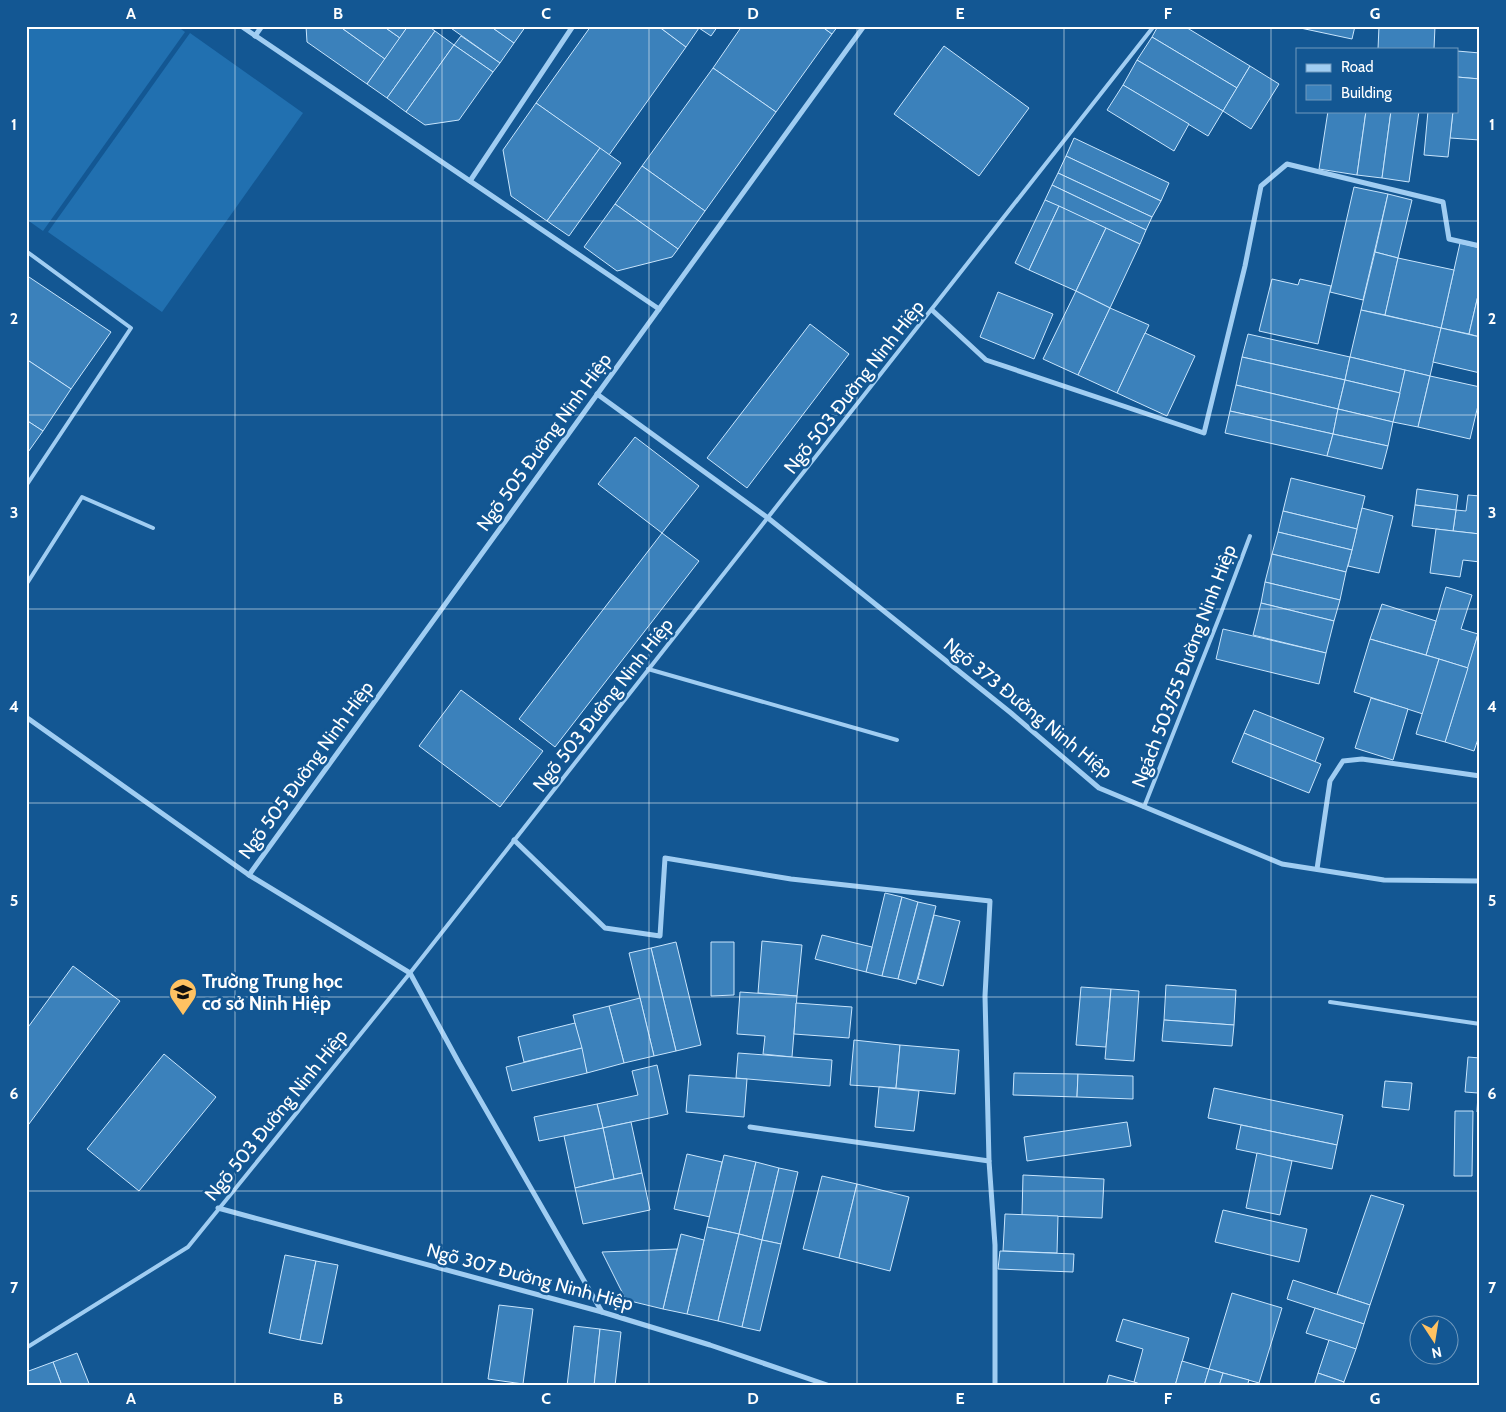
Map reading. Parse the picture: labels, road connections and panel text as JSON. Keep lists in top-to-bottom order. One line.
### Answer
{"streets":{"street":["Ngõ 505 Đường Ninh Hiệp","Ngõ 373 Đường Ninh Hiệp","Ngõ 307 Đường Ninh Hiệp"],"lane":["Ngõ 503 Đường Ninh Hiệp","Ngách 503/55 Đường Ninh Hiệp"]},"crossings":[["Ngõ 503 Đường Ninh Hiệp","Ngõ 373 Đường Ninh Hiệp"],["Ngõ 503 Đường Ninh Hiệp","Ngõ 307 Đường Ninh Hiệp"],["Ngõ 505 Đường Ninh Hiệp","Ngõ 373 Đường Ninh Hiệp"],["Ngách 503/55 Đường Ninh Hiệp","Ngõ 373 Đường Ninh Hiệp"]],"places":{"school or university":["Trường Trung học cơ sở Ninh Hiệp"]},"legend":["Road","Building"],"north":"bottom","grid":{"columns":["A","B","C","D","E","F","G"],"rows":["1","2","3","4","5","6","7"]}}
